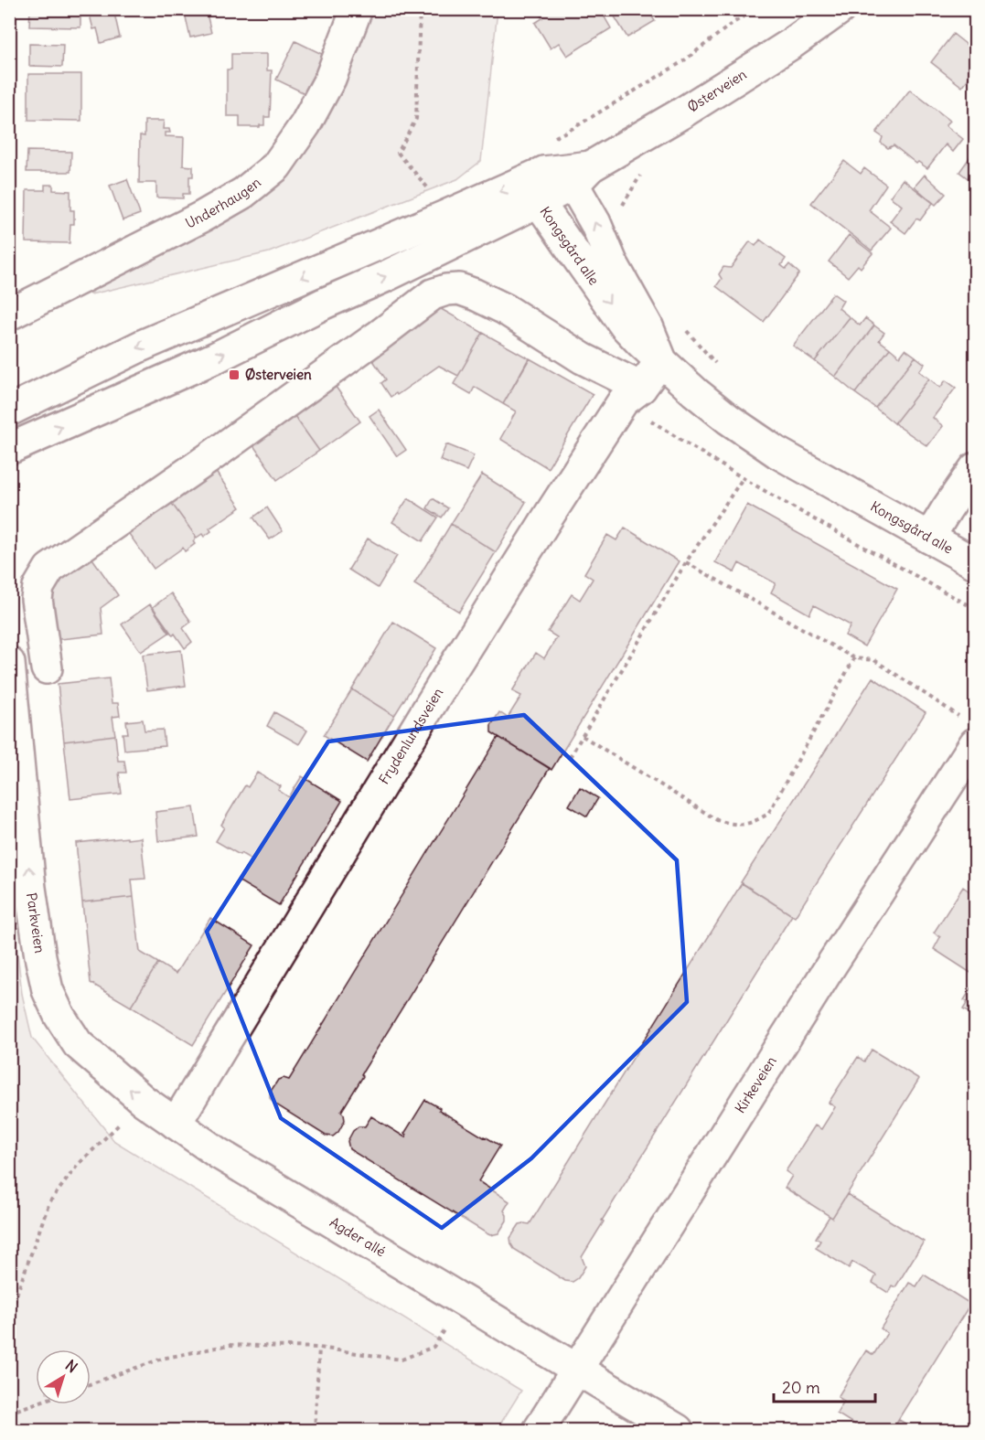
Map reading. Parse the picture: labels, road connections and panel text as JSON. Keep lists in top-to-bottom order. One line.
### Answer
{"streets":{"street":["Østerveien","Underhaugen","Kongsgård alle","Frydenlundsveien","Parkveien","Kirkeveien","Agder allé"]},"crossings":[["Østerveien","Kongsgård alle"],["Kongsgård alle","Frydenlundsveien"],["Frydenlundsveien","Agder allé"],["Parkveien","Agder allé"],["Kirkeveien","Agder allé"]],"one_way":["Parkveien"],"places":{"transit":["Østerveien"]},"scale_bar":"20 m","north":"top right"}
